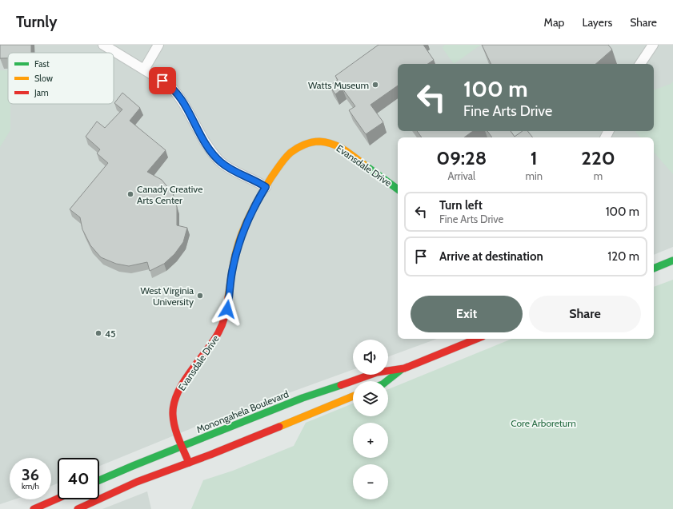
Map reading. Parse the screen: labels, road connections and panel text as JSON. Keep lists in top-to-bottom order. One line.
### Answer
{"streets":{"main road":["Evansdale Drive","Monongahela Boulevard"]},"crossings":[["Evansdale Drive","Monongahela Boulevard"]],"parks":["Core Arboretum"],"places":["Watts Museum","Canady Creative Arts Center","West Virginia University","45"],"legend":["Fast","Slow","Jam"],"page":{"header":"Turnly","nav":["Map","Layers","Share"],"turn":["100 m","Fine Arts Drive"],"eta":["09:28","Arrival","1","min","220","m"],"list":[{"name":"Turn left","note":"Fine Arts Drive","value":"100 m"},{"name":"Arrive at destination","value":"120 m"}],"buttons":["Exit","Share"],"map_buttons":["+","−"],"speed":"36 km/h","limit":"40"}}
